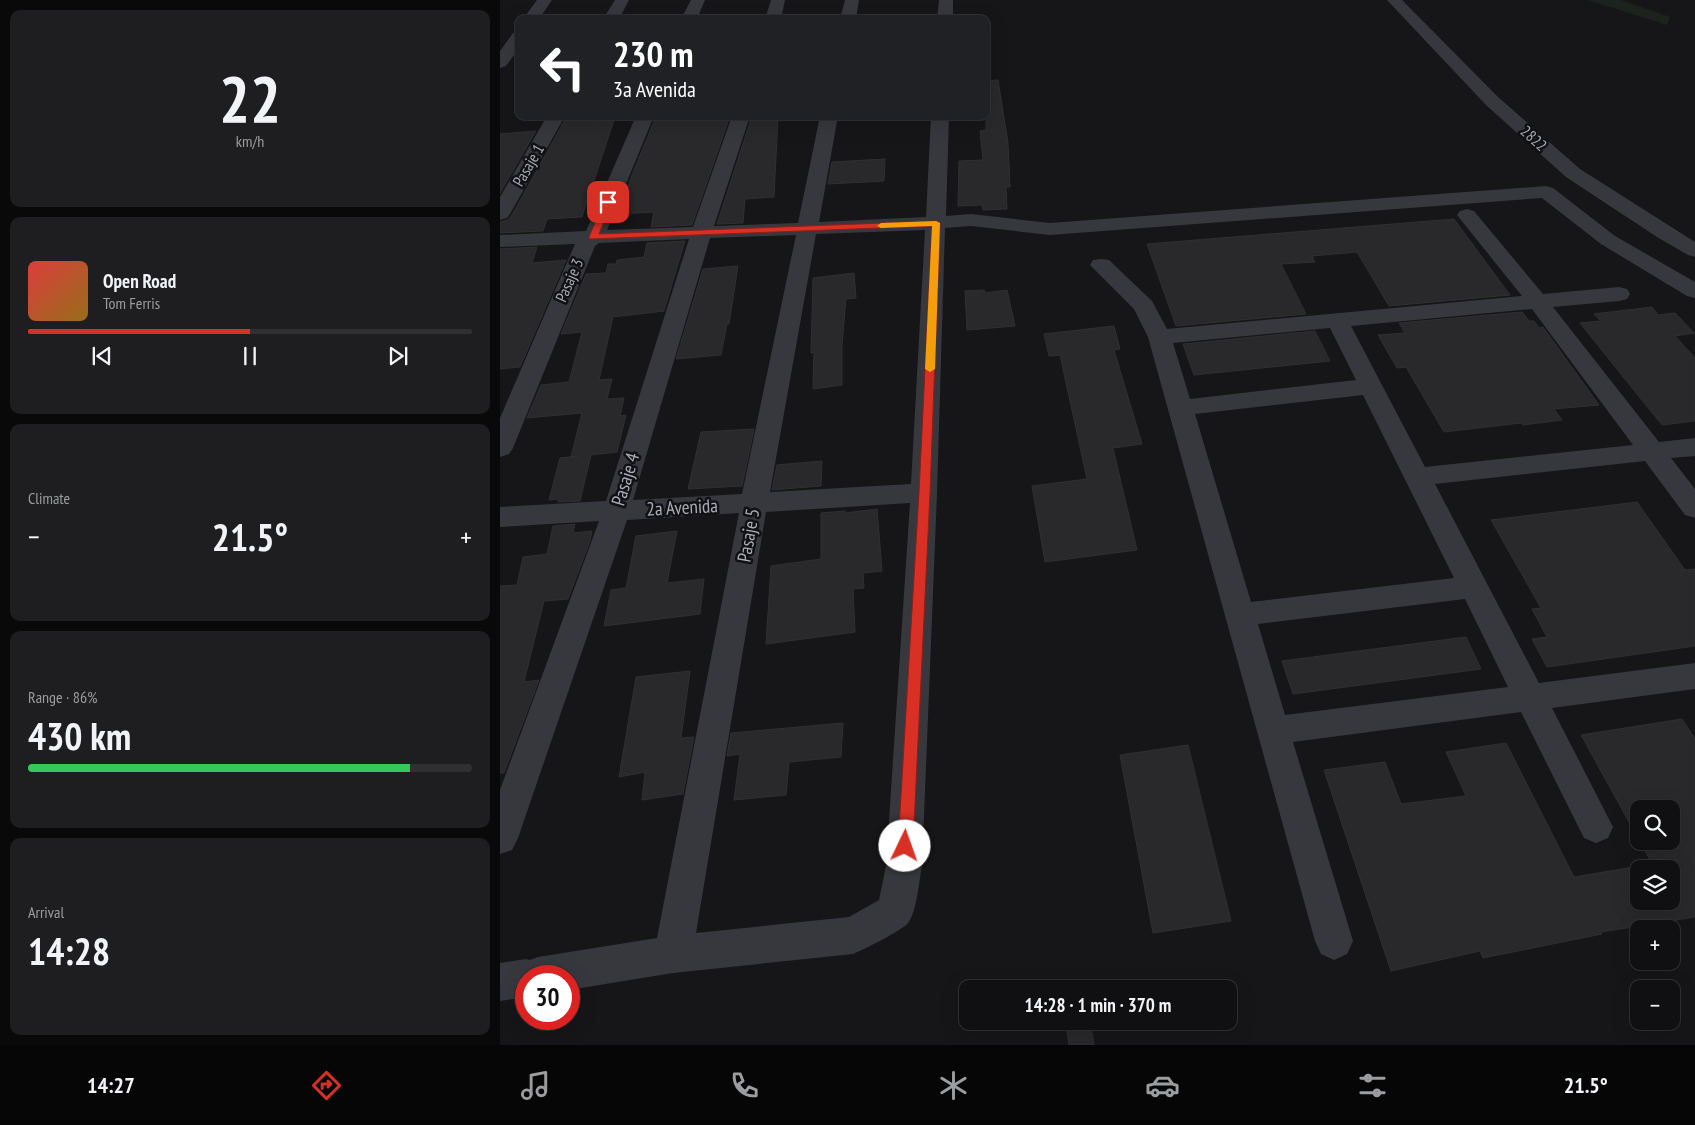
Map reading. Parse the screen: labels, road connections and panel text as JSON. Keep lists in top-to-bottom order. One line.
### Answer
{"streets":{"street":["2822","Pasaje 1","Pasaje 3","Pasaje 4","2a Avenida","Pasaje 5"]},"crossings":[["Pasaje 4","2a Avenida"],["2a Avenida","Pasaje 5"]],"page":{"tile":[["22","km/h"],"Climate",["Range · 86%","430 km"],["Arrival","14:28"]],"turn":["230 m","3a Avenida"],"song":["Open Road","Tom Ferris"],"heat":["−","21.5°","+"],"map_buttons":["+","−"],"limit":"30","trip":"14:28 · 1 min · 370 m","tabs":["14:27","21.5°"]}}
